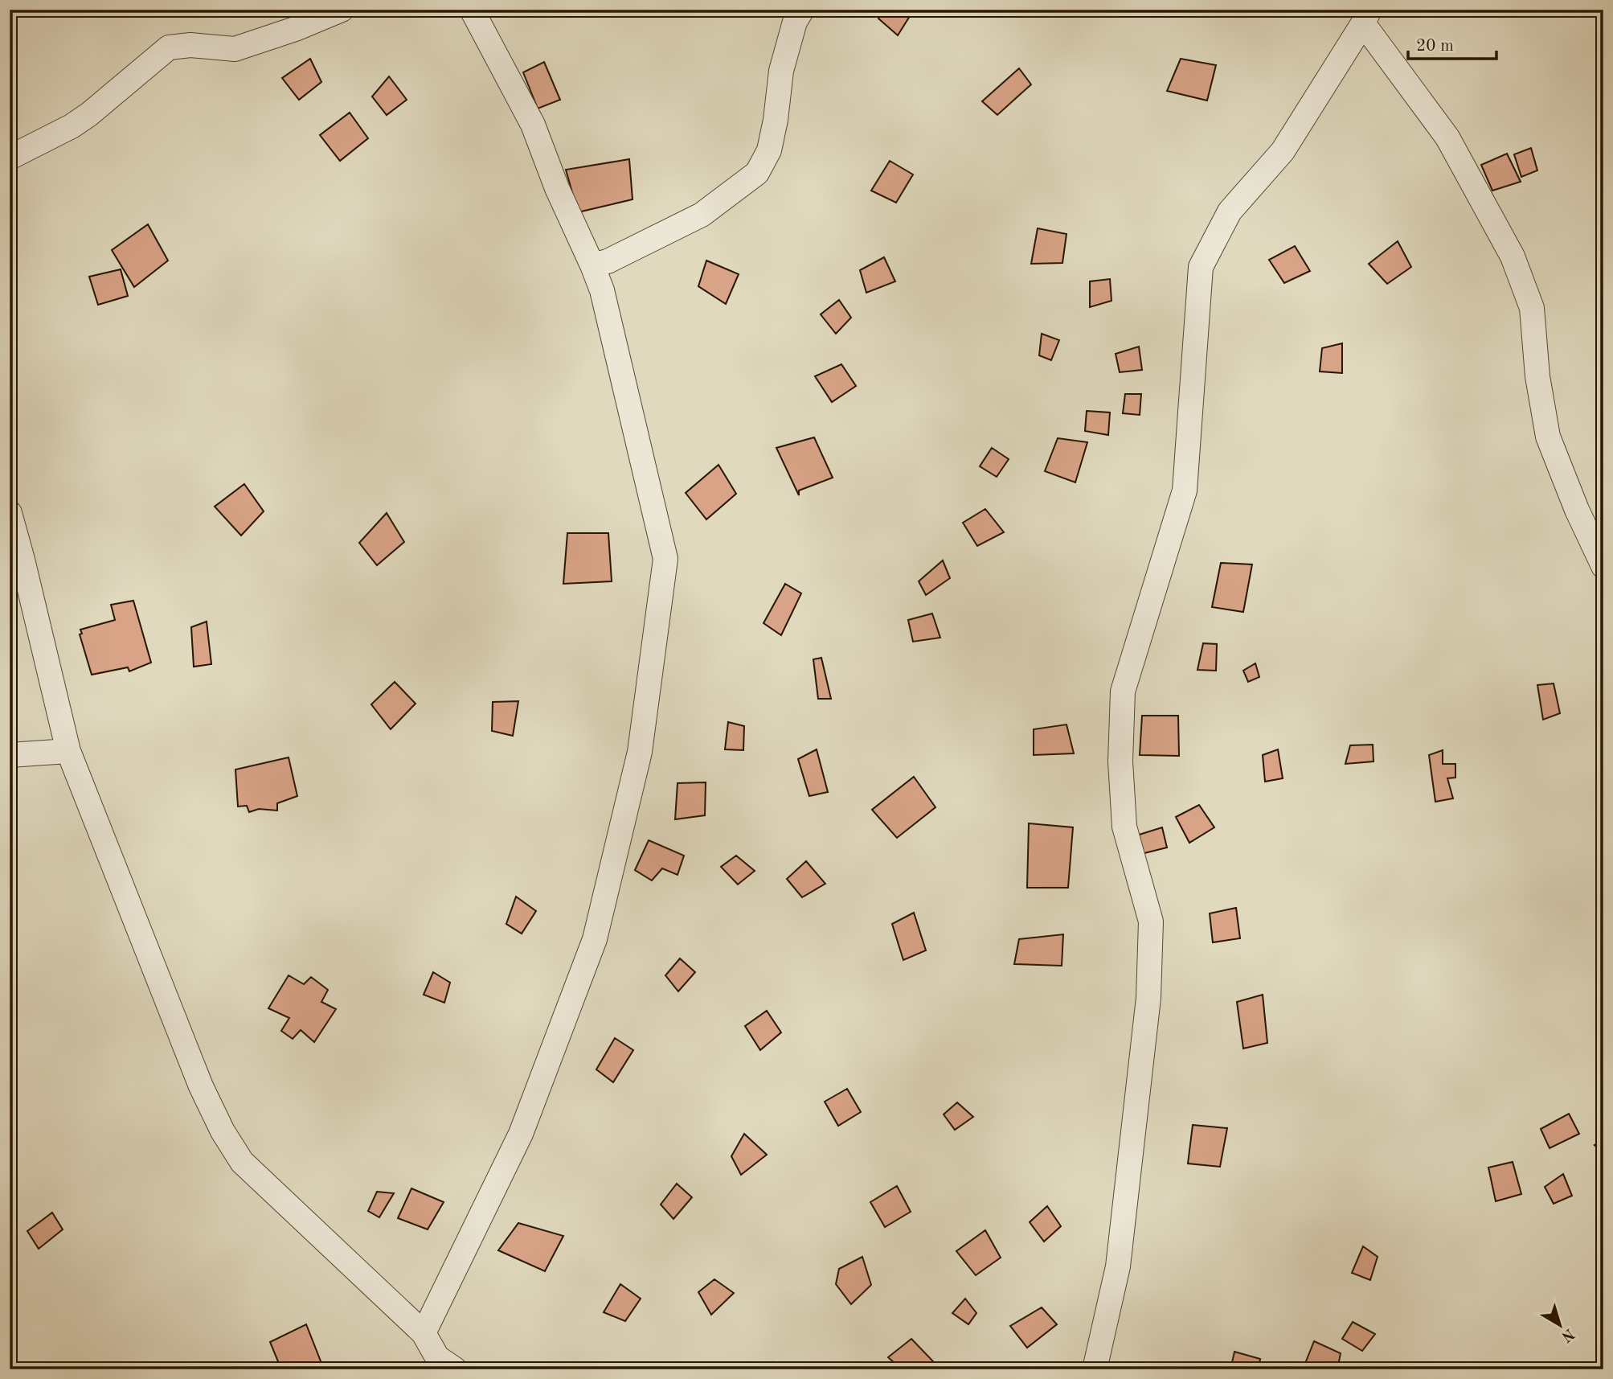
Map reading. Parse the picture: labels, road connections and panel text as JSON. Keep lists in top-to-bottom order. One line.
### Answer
{"scale_bar":"20 m","north":"bottom right"}
